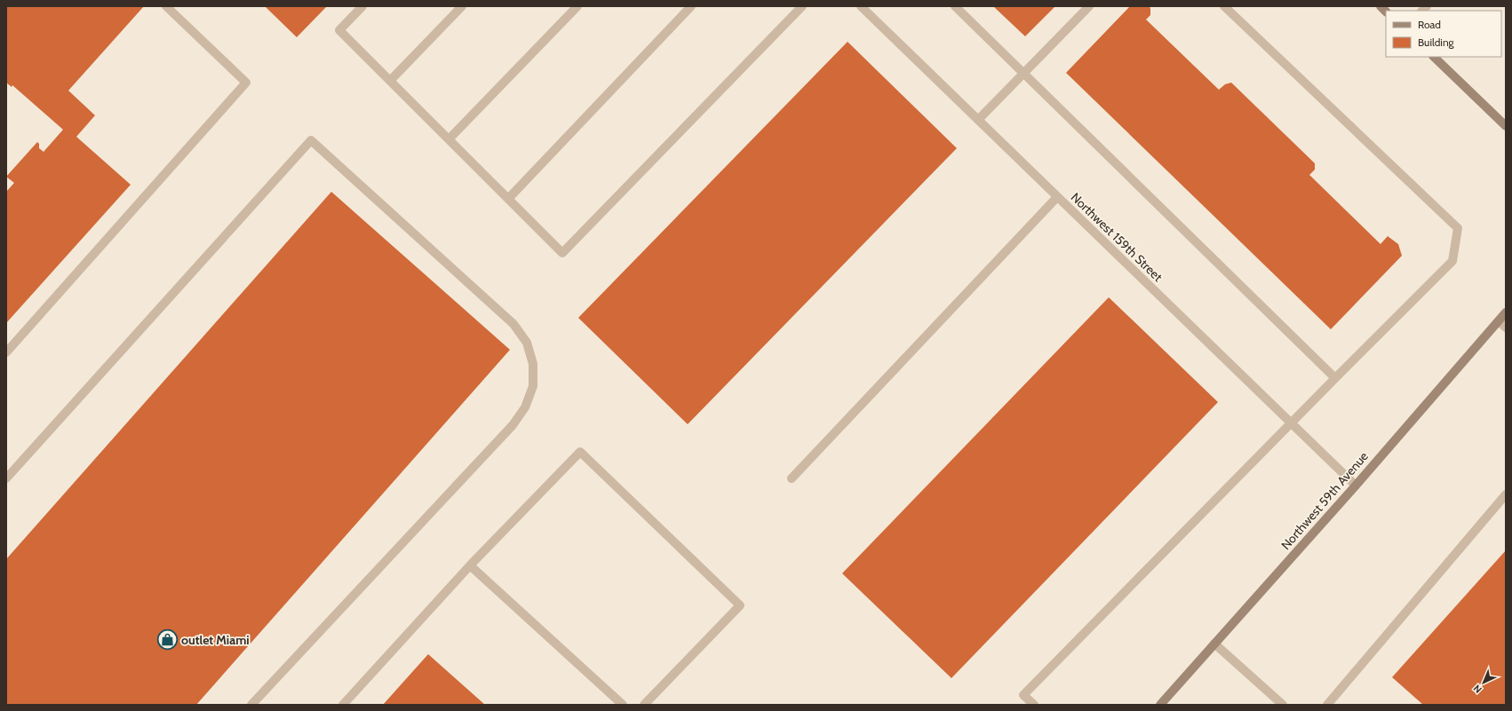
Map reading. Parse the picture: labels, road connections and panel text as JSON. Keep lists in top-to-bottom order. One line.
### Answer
{"streets":{"street":["Northwest 159th Street","Northwest 59th Avenue"]},"crossings":[["Northwest 159th Street","Northwest 59th Avenue"]],"places":{"shop":["outlet Miami"]},"legend":["Road","Building"],"north":"bottom left"}
